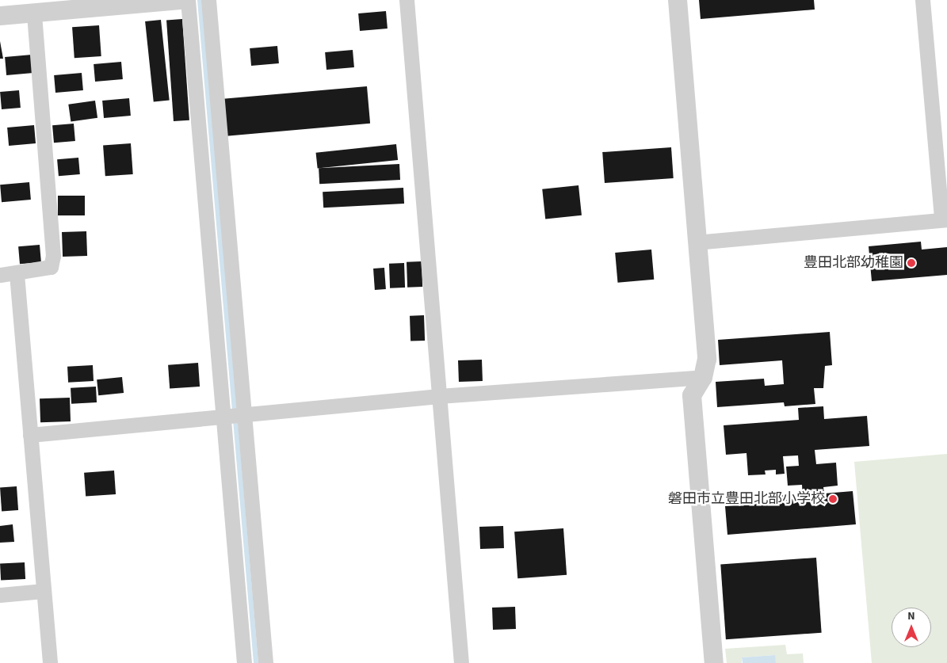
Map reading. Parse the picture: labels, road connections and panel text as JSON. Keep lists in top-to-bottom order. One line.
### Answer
{"places":["豊田北部幼稚園","磐田市立豊田北部小学校"],"north":"top"}
